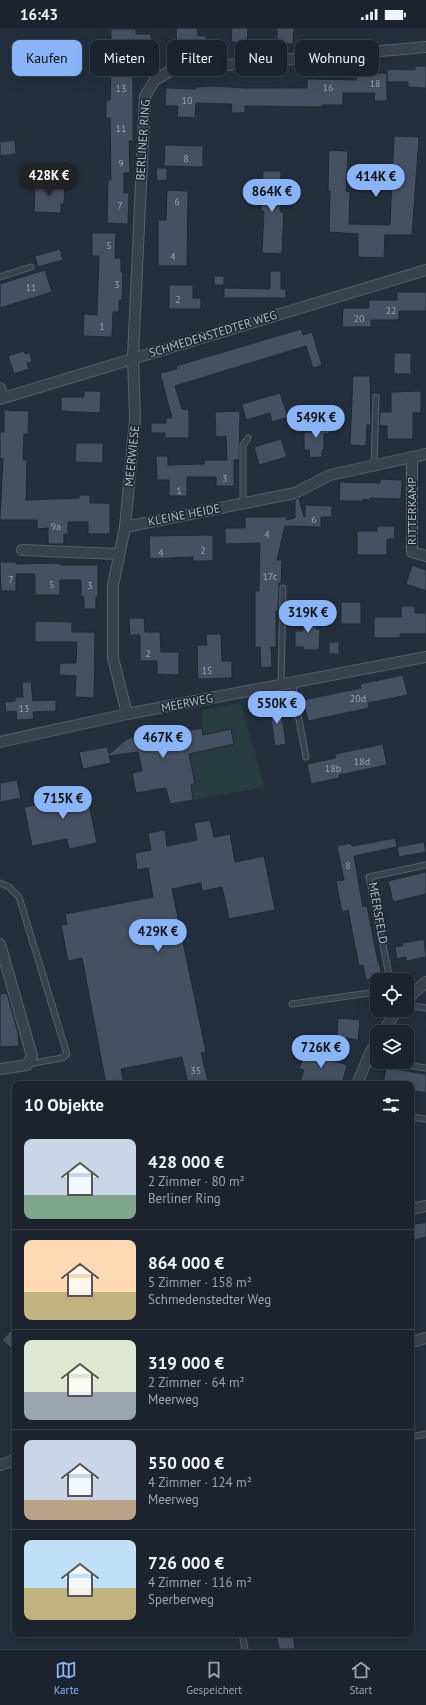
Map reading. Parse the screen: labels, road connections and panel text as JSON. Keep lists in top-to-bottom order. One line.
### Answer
{"streets":{"street":["BERLINER RING","SCHMEDENSTEDTER WEG","MEERWIESE","RITTERKAMP","KLEINE HEIDE","MEERWEG"],"lane":["MEERSFELD"]},"crossings":[["BERLINER RING","SCHMEDENSTEDTER WEG"],["BERLINER RING","MEERWIESE"],["SCHMEDENSTEDTER WEG","MEERWIESE"],["MEERWIESE","KLEINE HEIDE"],["MEERWIESE","MEERWEG"],["RITTERKAMP","KLEINE HEIDE"]],"house_numbers":["18","16","13","10","11","8","9","6","7","5","4","3","11","2","22","20","1","3","1","6","9a","4","2","4","17c","7","5","3","2","15","20d","13","18d","18b","8","35"],"page":{"status":"16:43","chip":["Kaufen","Mieten","Filter","Neu","Wohnung"],"price":["428K €","414K €","864K €","549K €","319K €","550K €","467K €","715K €","429K €","726K €"],"heading":"10 Objekte","list":[{"name":"428 000 €","note":"2 Zimmer · 80 m² · Berliner Ring"},{"name":"864 000 €","note":"5 Zimmer · 158 m² · Schmedenstedter Weg"},{"name":"319 000 €","note":"2 Zimmer · 64 m² · Meerweg"},{"name":"550 000 €","note":"4 Zimmer · 124 m² · Meerweg"},{"name":"726 000 €","note":"4 Zimmer · 116 m² · Sperberweg"}],"tabs":["Karte","Gespeichert","Start"]}}
